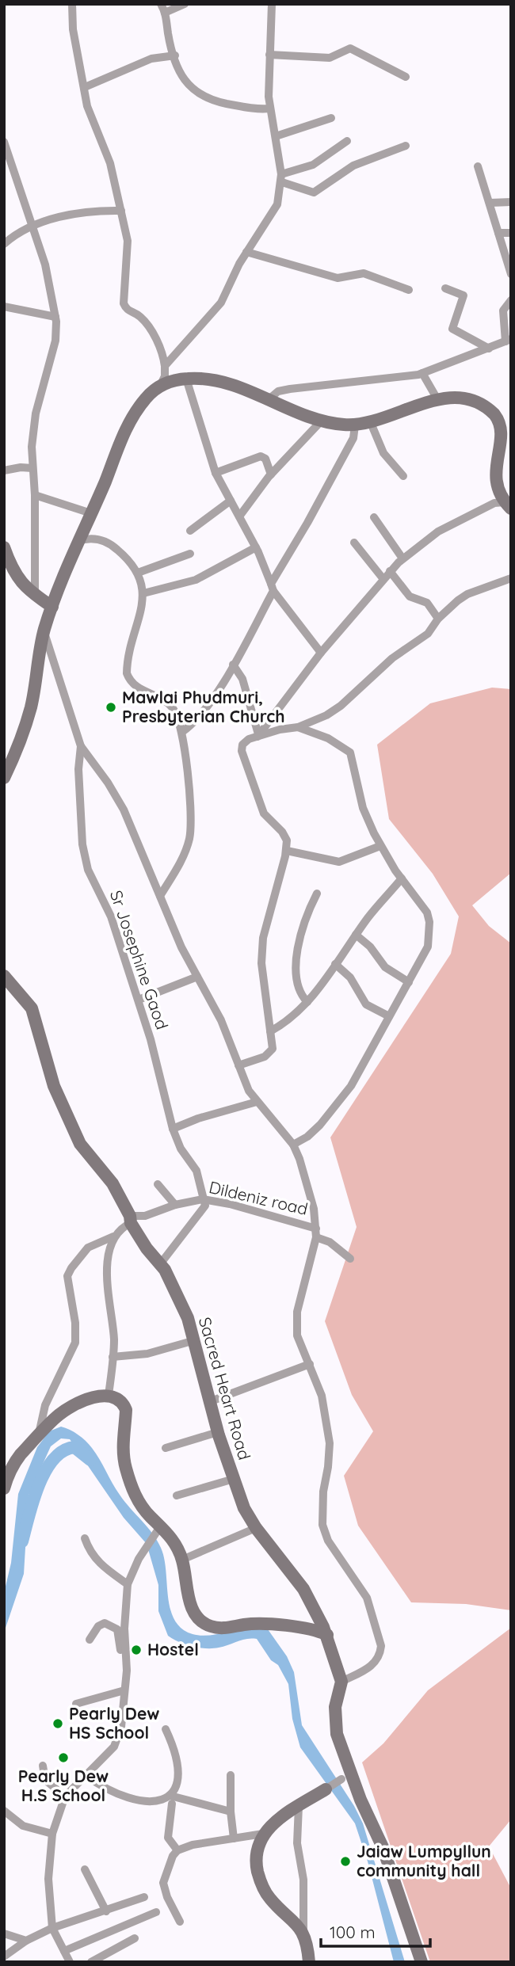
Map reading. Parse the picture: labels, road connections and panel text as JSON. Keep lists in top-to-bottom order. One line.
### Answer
{"streets":{"street":["Sr Josephine Gaod","Dildeniz road","Sacred Heart Road"]},"crossings":[["Sr Josephine Gaod","Dildeniz road"],["Dildeniz road","Sacred Heart Road"]],"places":["Mawlai Phudmuri, Presbyterian Church","Hostel","Pearly Dew HS School","Pearly Dew H.S School","Jaiaw Lumpyllun community hall"],"scale_bar":"100 m"}
